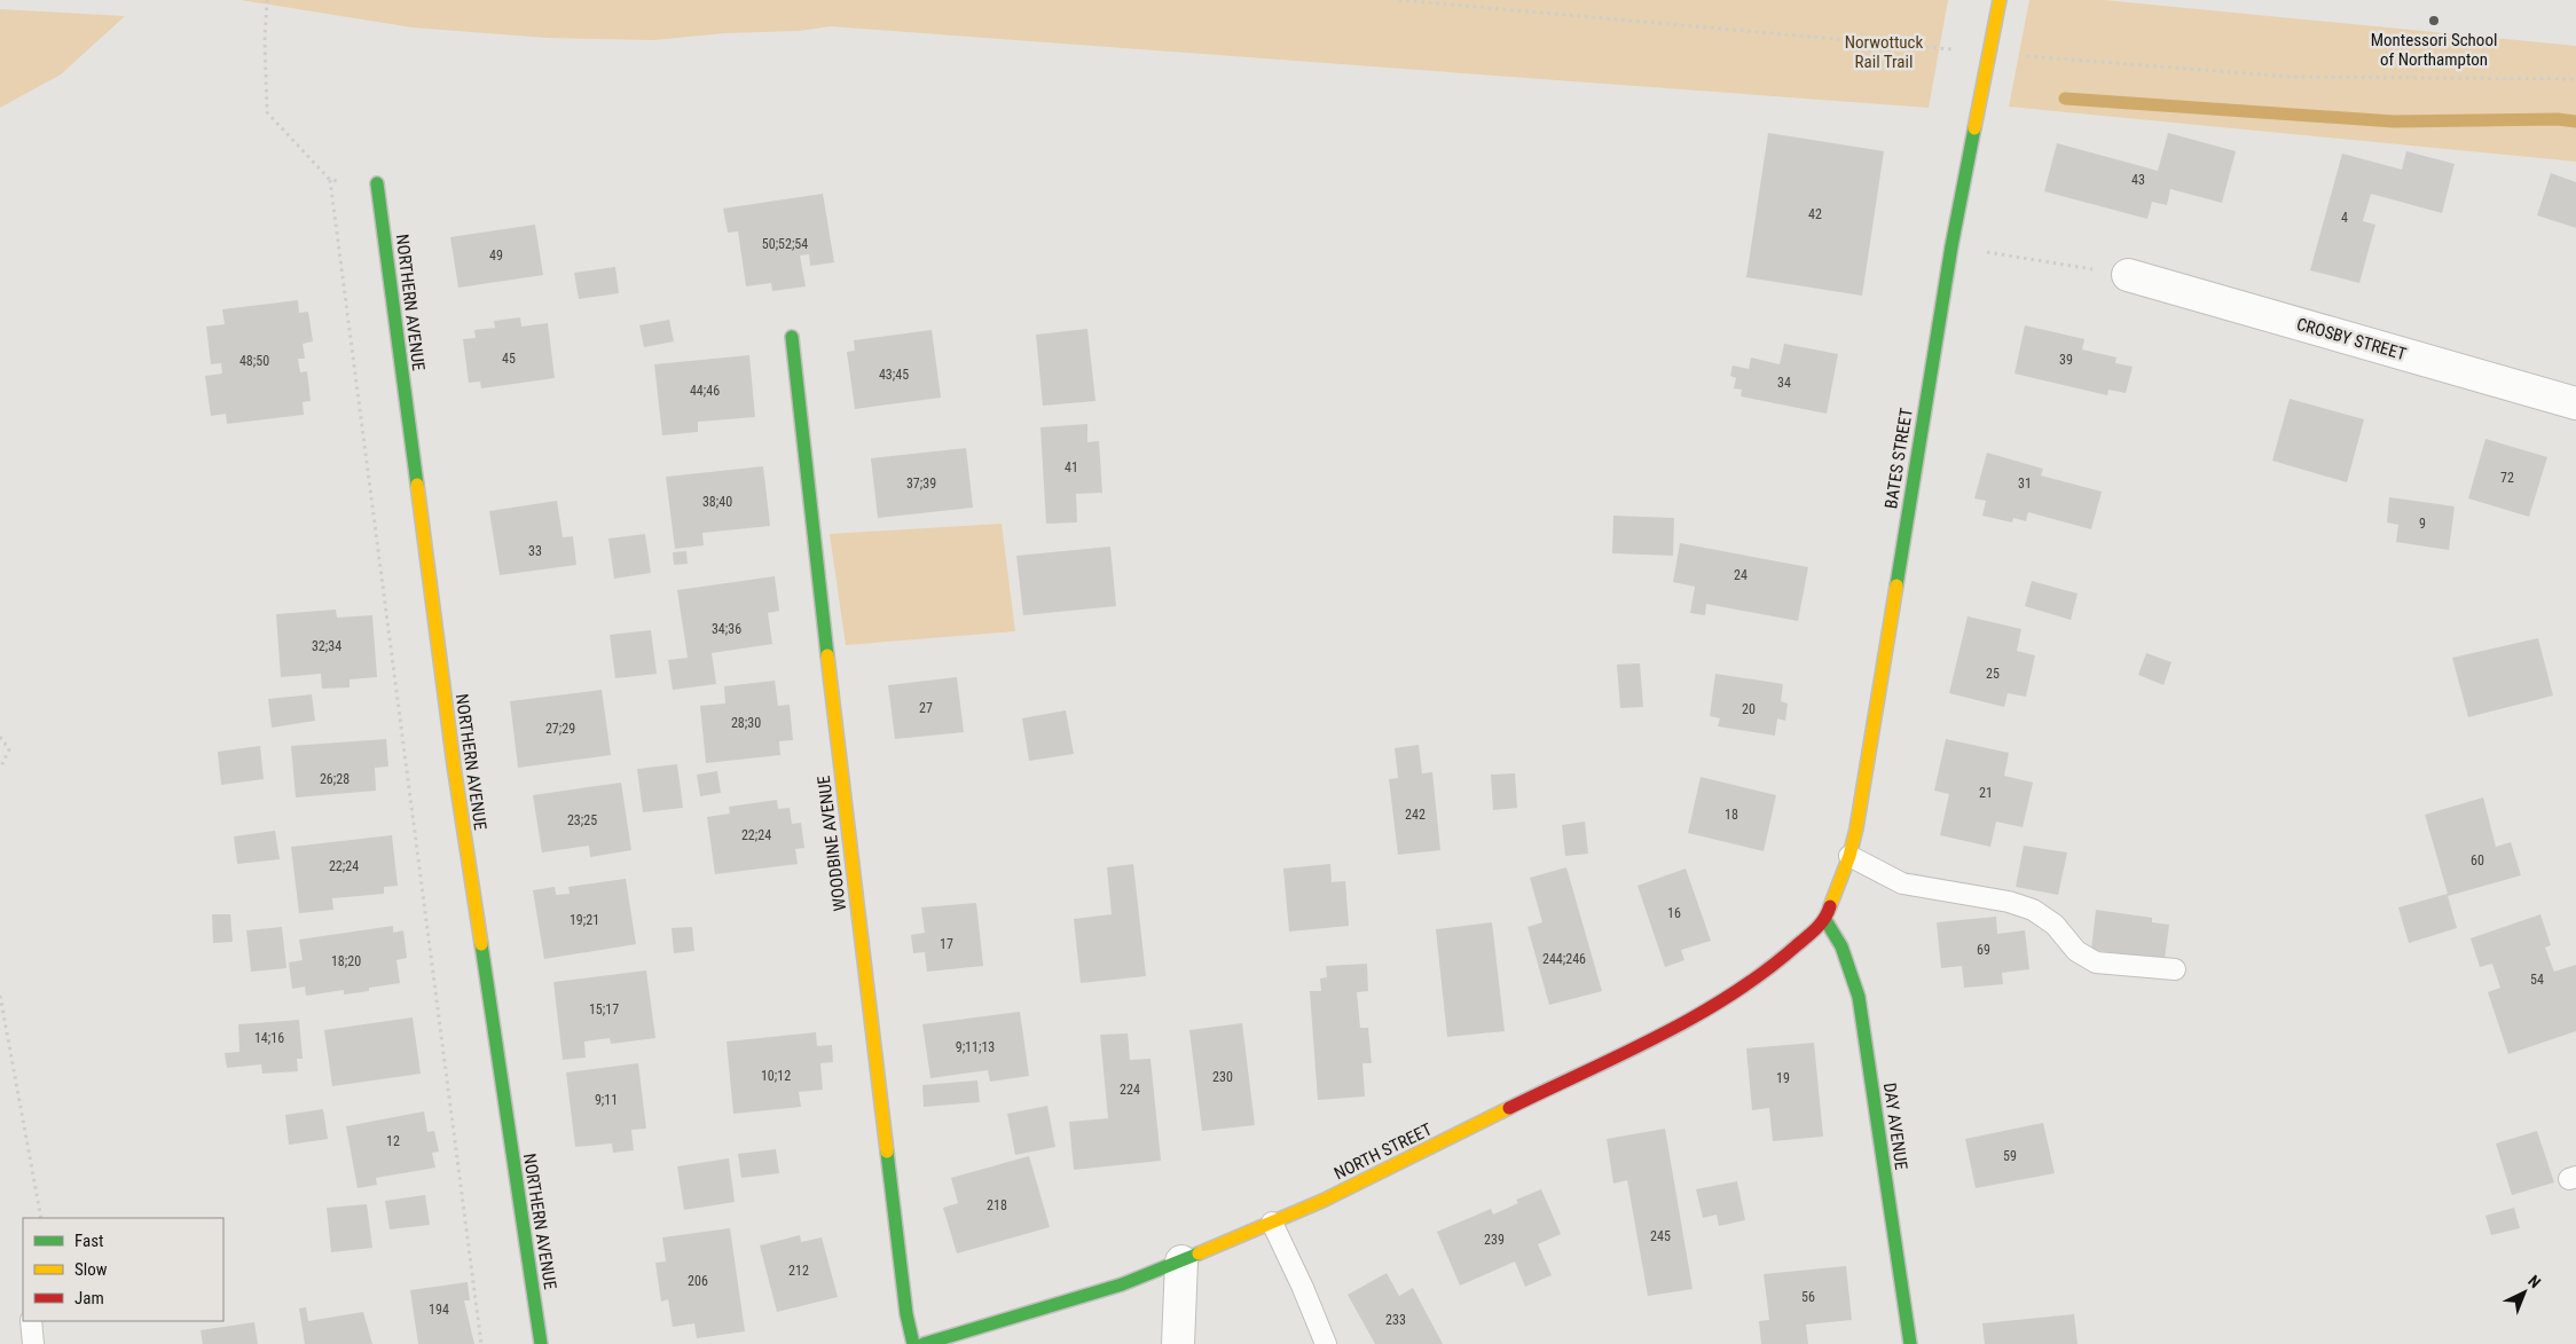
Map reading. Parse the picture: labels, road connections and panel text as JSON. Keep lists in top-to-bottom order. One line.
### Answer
{"streets":{"street":["NORTHERN AVENUE","CROSBY STREET","BATES STREET","WOODBINE AVENUE","DAY AVENUE","NORTH STREET"]},"crossings":[["BATES STREET","DAY AVENUE"],["BATES STREET","NORTH STREET"],["DAY AVENUE","NORTH STREET"]],"parks":["Norwottuck Rail Trail"],"places":["Montessori School of Northampton"],"house_numbers":["43","42","4","50;52;54","49","45","39","48;50","43;45","34","44;46","41","72","37;39","31","38;40","9","33","24","34;36","32;34","25","27","20","28;30","27;29","26;28","21","242","18","23;25","22;24","60","22;24","16","19;21","17","69","244;246","18;20","54","15;17","14;16","9;11;13","10;12","230","19","224","9;11","12","59","218","245","239","212","206","56","194","233"],"legend":["Fast","Slow","Jam"],"north":"top right"}
